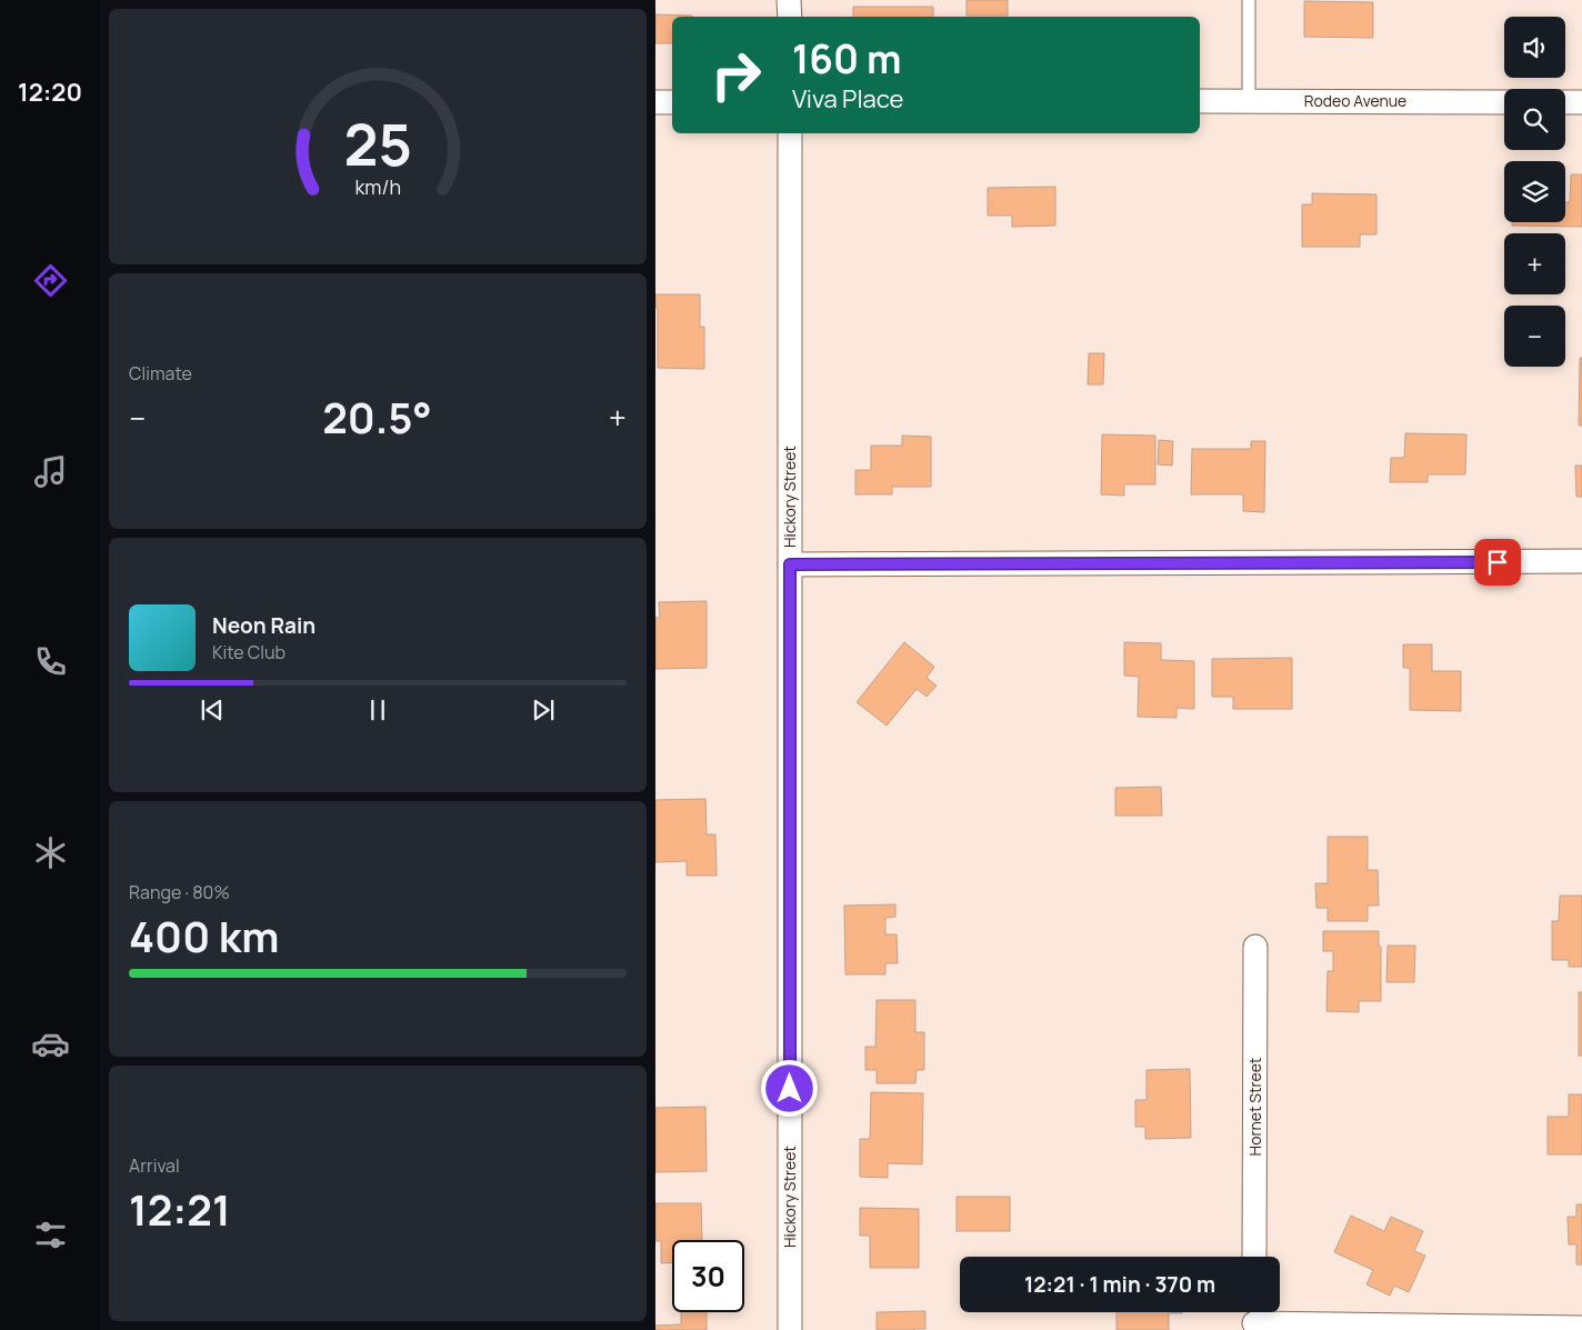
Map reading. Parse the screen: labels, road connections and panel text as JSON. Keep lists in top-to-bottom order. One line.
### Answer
{"streets":{"street":["Rodeo Avenue","Hickory Street","Hornet Street"]},"page":{"tabs":"12:20","map_buttons":["+","−"],"turn":["160 m","Viva Place"],"tile":["Climate",["Range · 80%","400 km"],["Arrival","12:21"]],"heat":["−","20.5°","+"],"song":["Neon Rain","Kite Club"],"limit":"30","trip":"12:21 · 1 min · 370 m","gauge":["25","km/h"]}}
